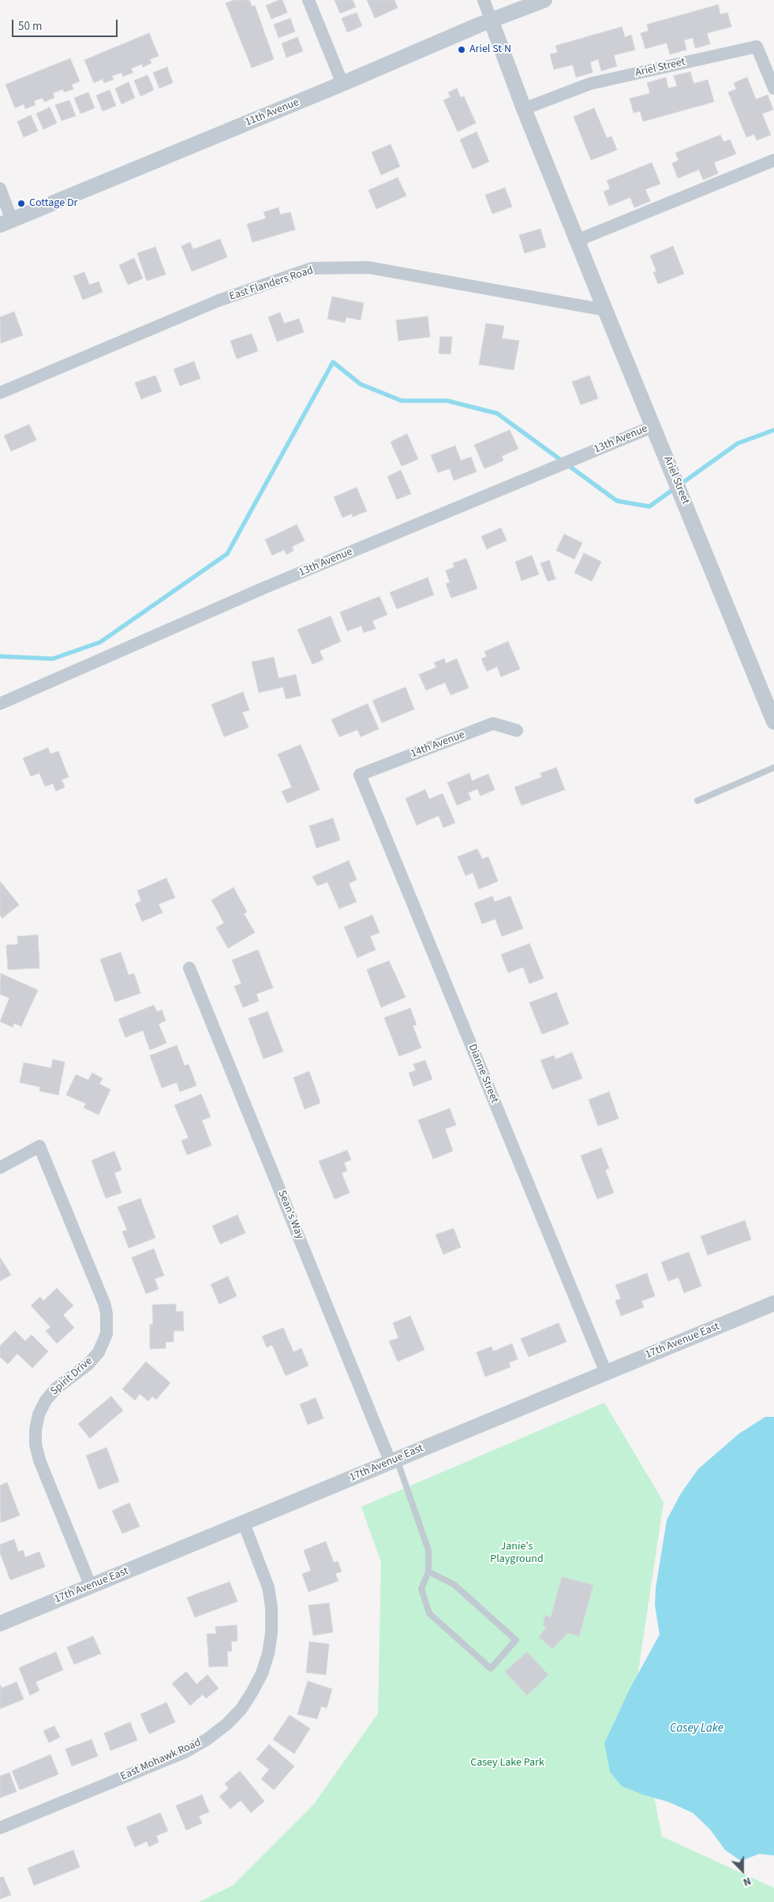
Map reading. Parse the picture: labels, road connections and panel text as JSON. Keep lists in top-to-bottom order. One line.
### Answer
{"streets":{"street":["Ariel Street","11th Avenue","East Flanders Road","13th Avenue","14th Avenue","Dianne Street","Sean's Way","17th Avenue East","Spirit Drive","East Mohawk Road"]},"crossings":[["Ariel Street","11th Avenue"],["Ariel Street","East Flanders Road"],["Ariel Street","13th Avenue"],["14th Avenue","Dianne Street"],["Dianne Street","17th Avenue East"],["Sean's Way","17th Avenue East"],["17th Avenue East","Spirit Drive"],["17th Avenue East","East Mohawk Road"]],"water":["Casey Lake"],"parks":["Janie's Playground","Casey Lake Park"],"places":["Ariel St N","Cottage Dr"],"scale_bar":"50 m","north":"bottom"}
